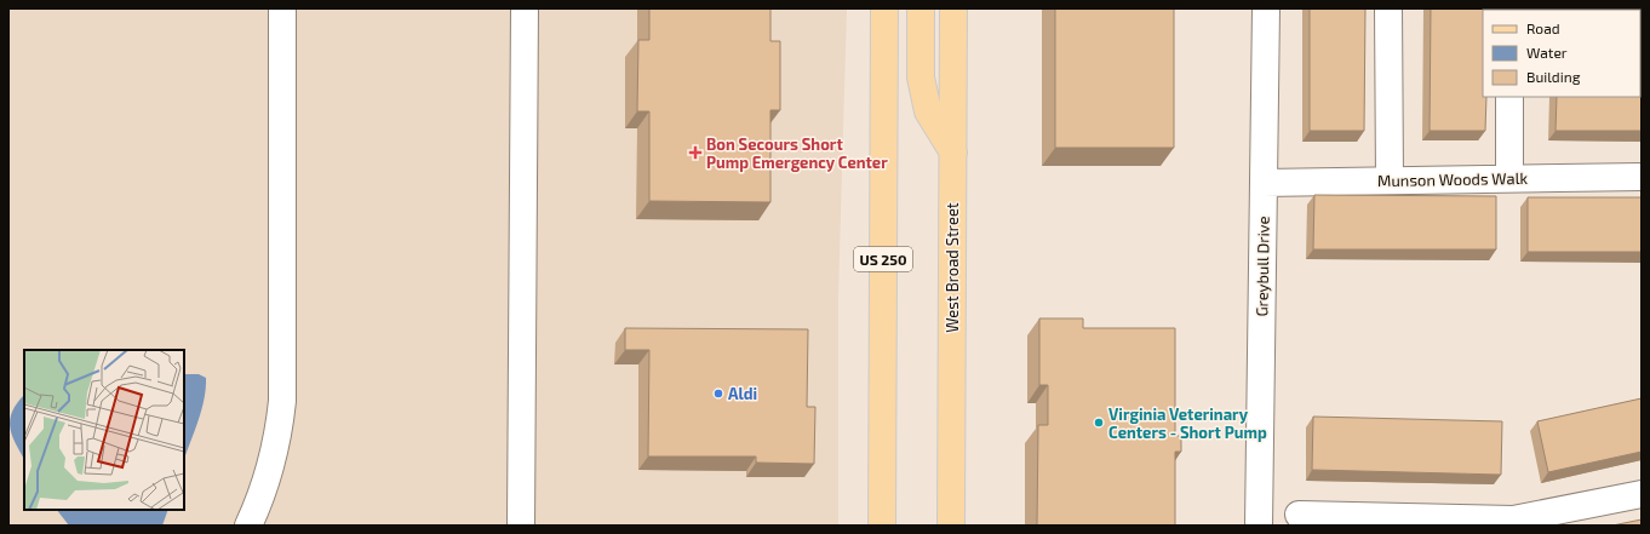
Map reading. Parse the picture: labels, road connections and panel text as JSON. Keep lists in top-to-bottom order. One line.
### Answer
{"streets":{"main road":["US 250","West Broad Street"],"street":["Munson Woods Walk","Greybull Drive"]},"crossings":[["Munson Woods Walk","Greybull Drive"]],"places":{"health":["Bon Secours Short Pump Emergency Center"],"other":["Aldi","Virginia Veterinary Centers - Short Pump"]},"legend":["Road","Water","Building"]}
